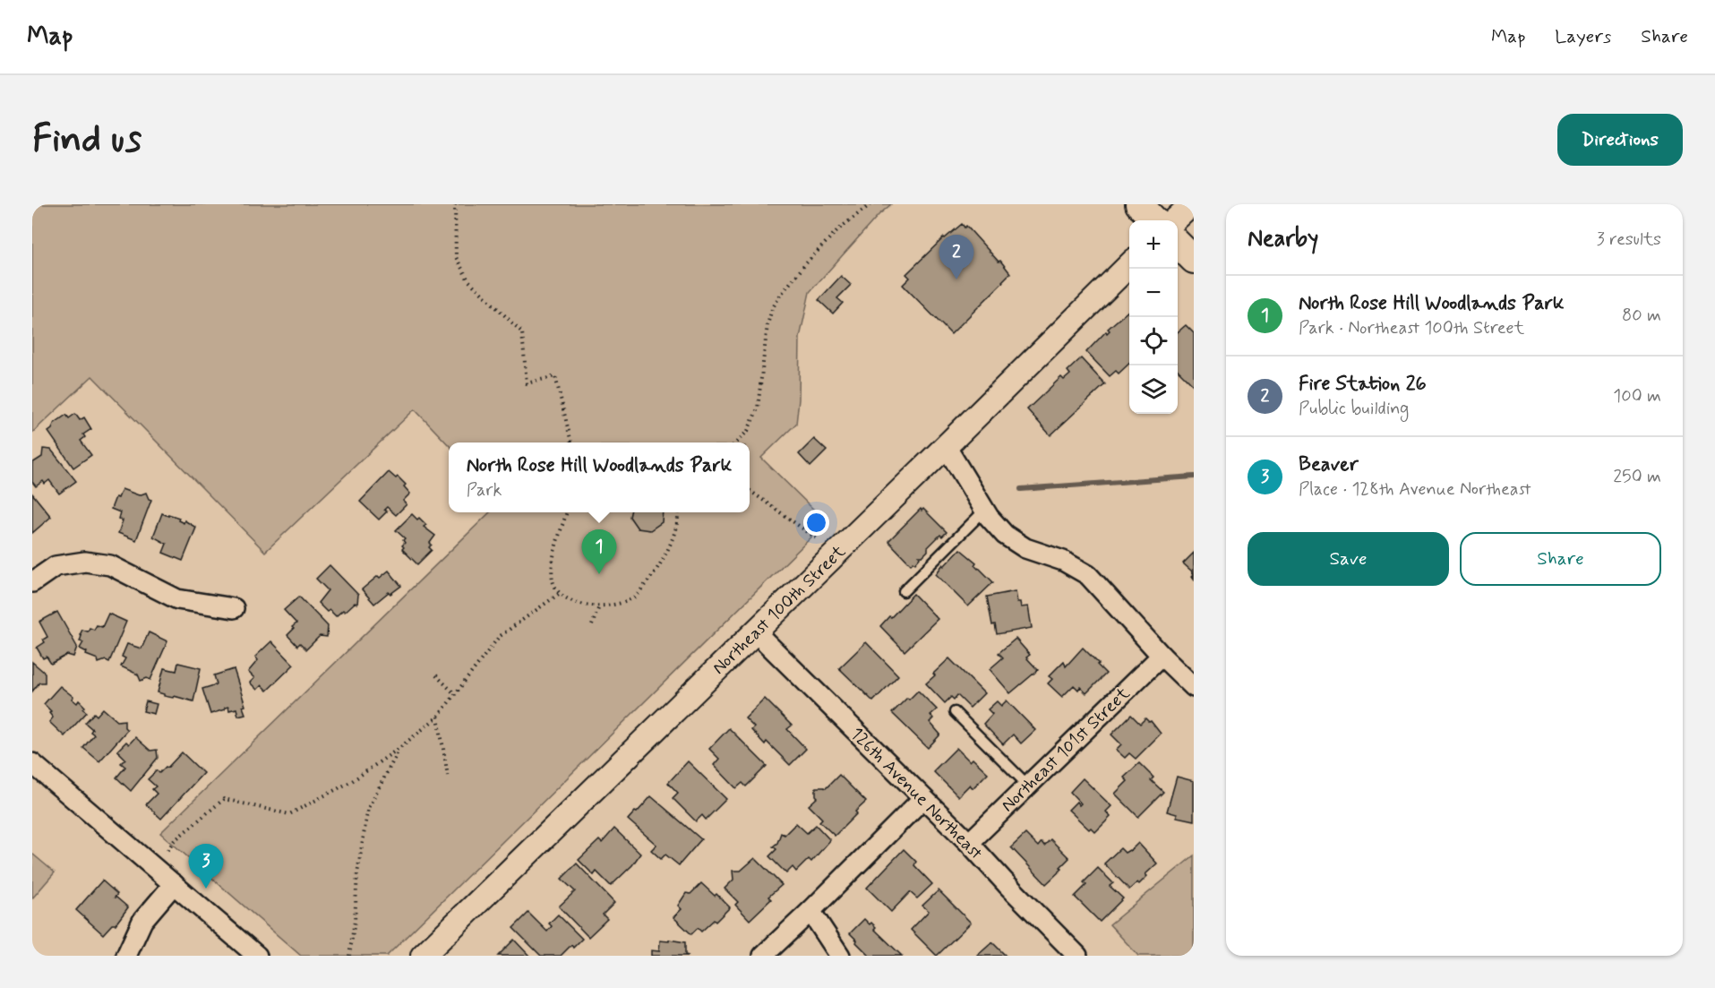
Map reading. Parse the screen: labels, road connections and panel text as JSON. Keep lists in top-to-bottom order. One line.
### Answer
{"streets":{"street":["Northeast 100th Street","Northeast 101st Street","126th Avenue Northeast"]},"crossings":[["Northeast 100th Street","126th Avenue Northeast"],["Northeast 101st Street","126th Avenue Northeast"]],"page":{"header":"Map","nav":["Map","Layers","Share"],"buttons":["Directions",["Save","Share"]],"title":"Find us","heading":["Nearby","3 results"],"map_buttons":["+","−"],"pins":["2","1","3"],"list":[{"mark":"1","name":"North Rose Hill Woodlands Park","note":"Park · Northeast 100th Street","value":"80 m"},{"mark":"2","name":"Fire Station 26","note":"Public building","value":"100 m"},{"mark":"3","name":"Beaver","note":"Place · 128th Avenue Northeast","value":"250 m"}],"popup":["North Rose Hill Woodlands Park","Park"]}}
